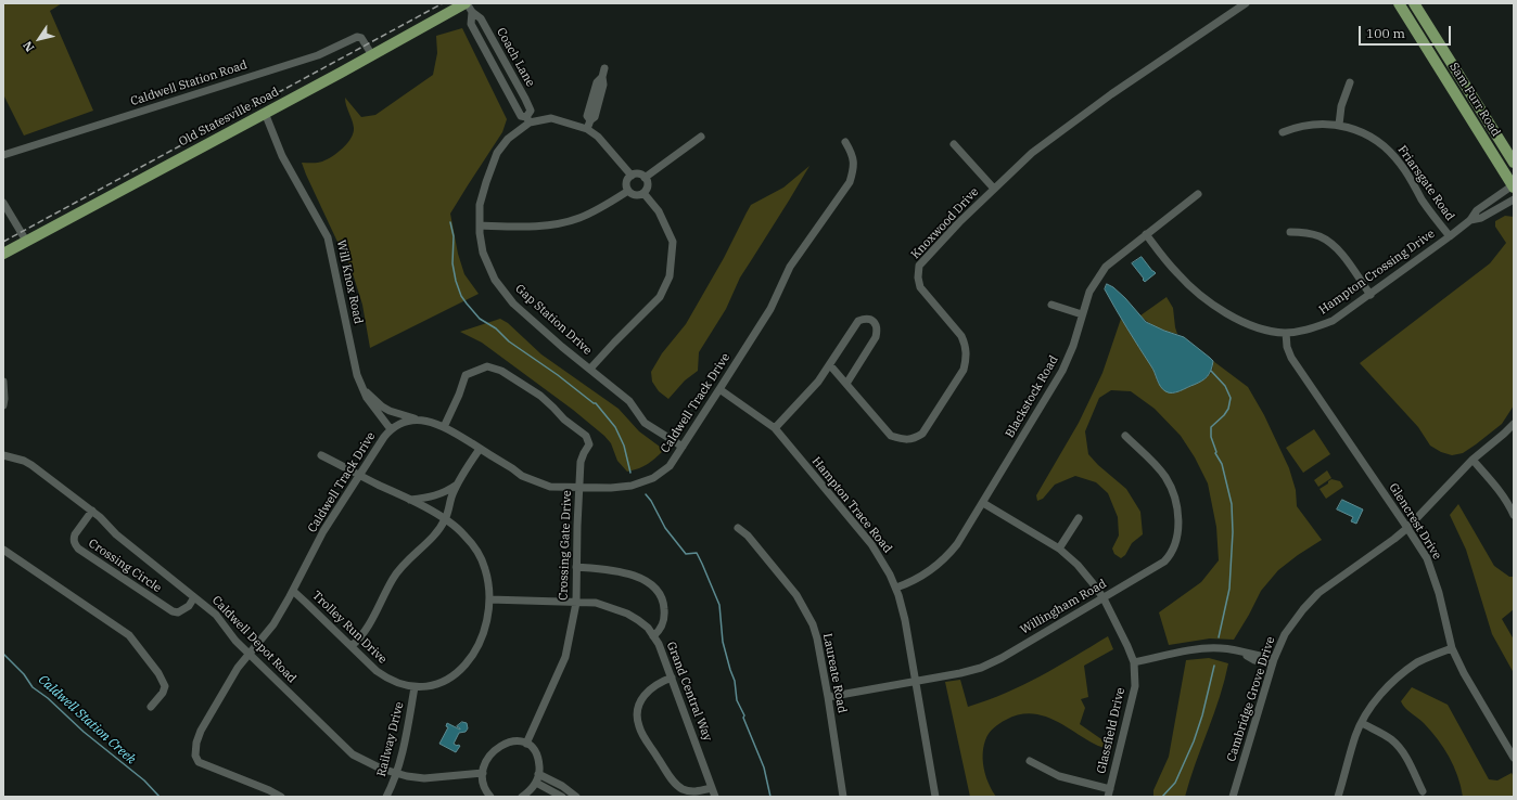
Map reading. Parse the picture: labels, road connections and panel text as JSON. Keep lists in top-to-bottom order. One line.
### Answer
{"streets":{"main road":["Sam Furr Road","Old Statesville Road"],"street":["Coach Lane","Caldwell Station Road","Friarsgate Road","Knoxwood Drive","Hampton Crossing Drive","Will Knox Road","Gap Station Drive","Blackstock Road","Caldwell Track Drive","Hampton Trace Road","Glencrest Drive","Crossing Gate Drive","Crossing Circle","Willingham Road","Trolley Run Drive","Caldwell Depot Road","Laureate Road","Grand Central Way","Cambridge Grove Drive","Glassfield Drive","Railway Drive"]},"crossings":[["Coach Lane","Old Statesville Road"],["Coach Lane","Gap Station Drive"],["Caldwell Station Road","Old Statesville Road"],["Sam Furr Road","Hampton Crossing Drive"],["Old Statesville Road","Will Knox Road"],["Friarsgate Road","Hampton Crossing Drive"],["Hampton Crossing Drive","Blackstock Road"],["Hampton Crossing Drive","Glencrest Drive"],["Will Knox Road","Caldwell Track Drive"],["Gap Station Drive","Caldwell Track Drive"],["Blackstock Road","Hampton Trace Road"],["Blackstock Road","Glassfield Drive"],["Caldwell Track Drive","Hampton Trace Road"],["Caldwell Track Drive","Crossing Gate Drive"],["Caldwell Track Drive","Trolley Run Drive"],["Caldwell Track Drive","Caldwell Depot Road"],["Hampton Trace Road","Willingham Road"],["Glencrest Drive","Cambridge Grove Drive"],["Crossing Gate Drive","Grand Central Way"],["Crossing Circle","Caldwell Depot Road"],["Willingham Road","Laureate Road"],["Willingham Road","Glassfield Drive"],["Trolley Run Drive","Grand Central Way"],["Trolley Run Drive","Railway Drive"],["Caldwell Depot Road","Railway Drive"]],"water":["Caldwell Station Creek"],"scale_bar":"100 m","north":"bottom left"}
